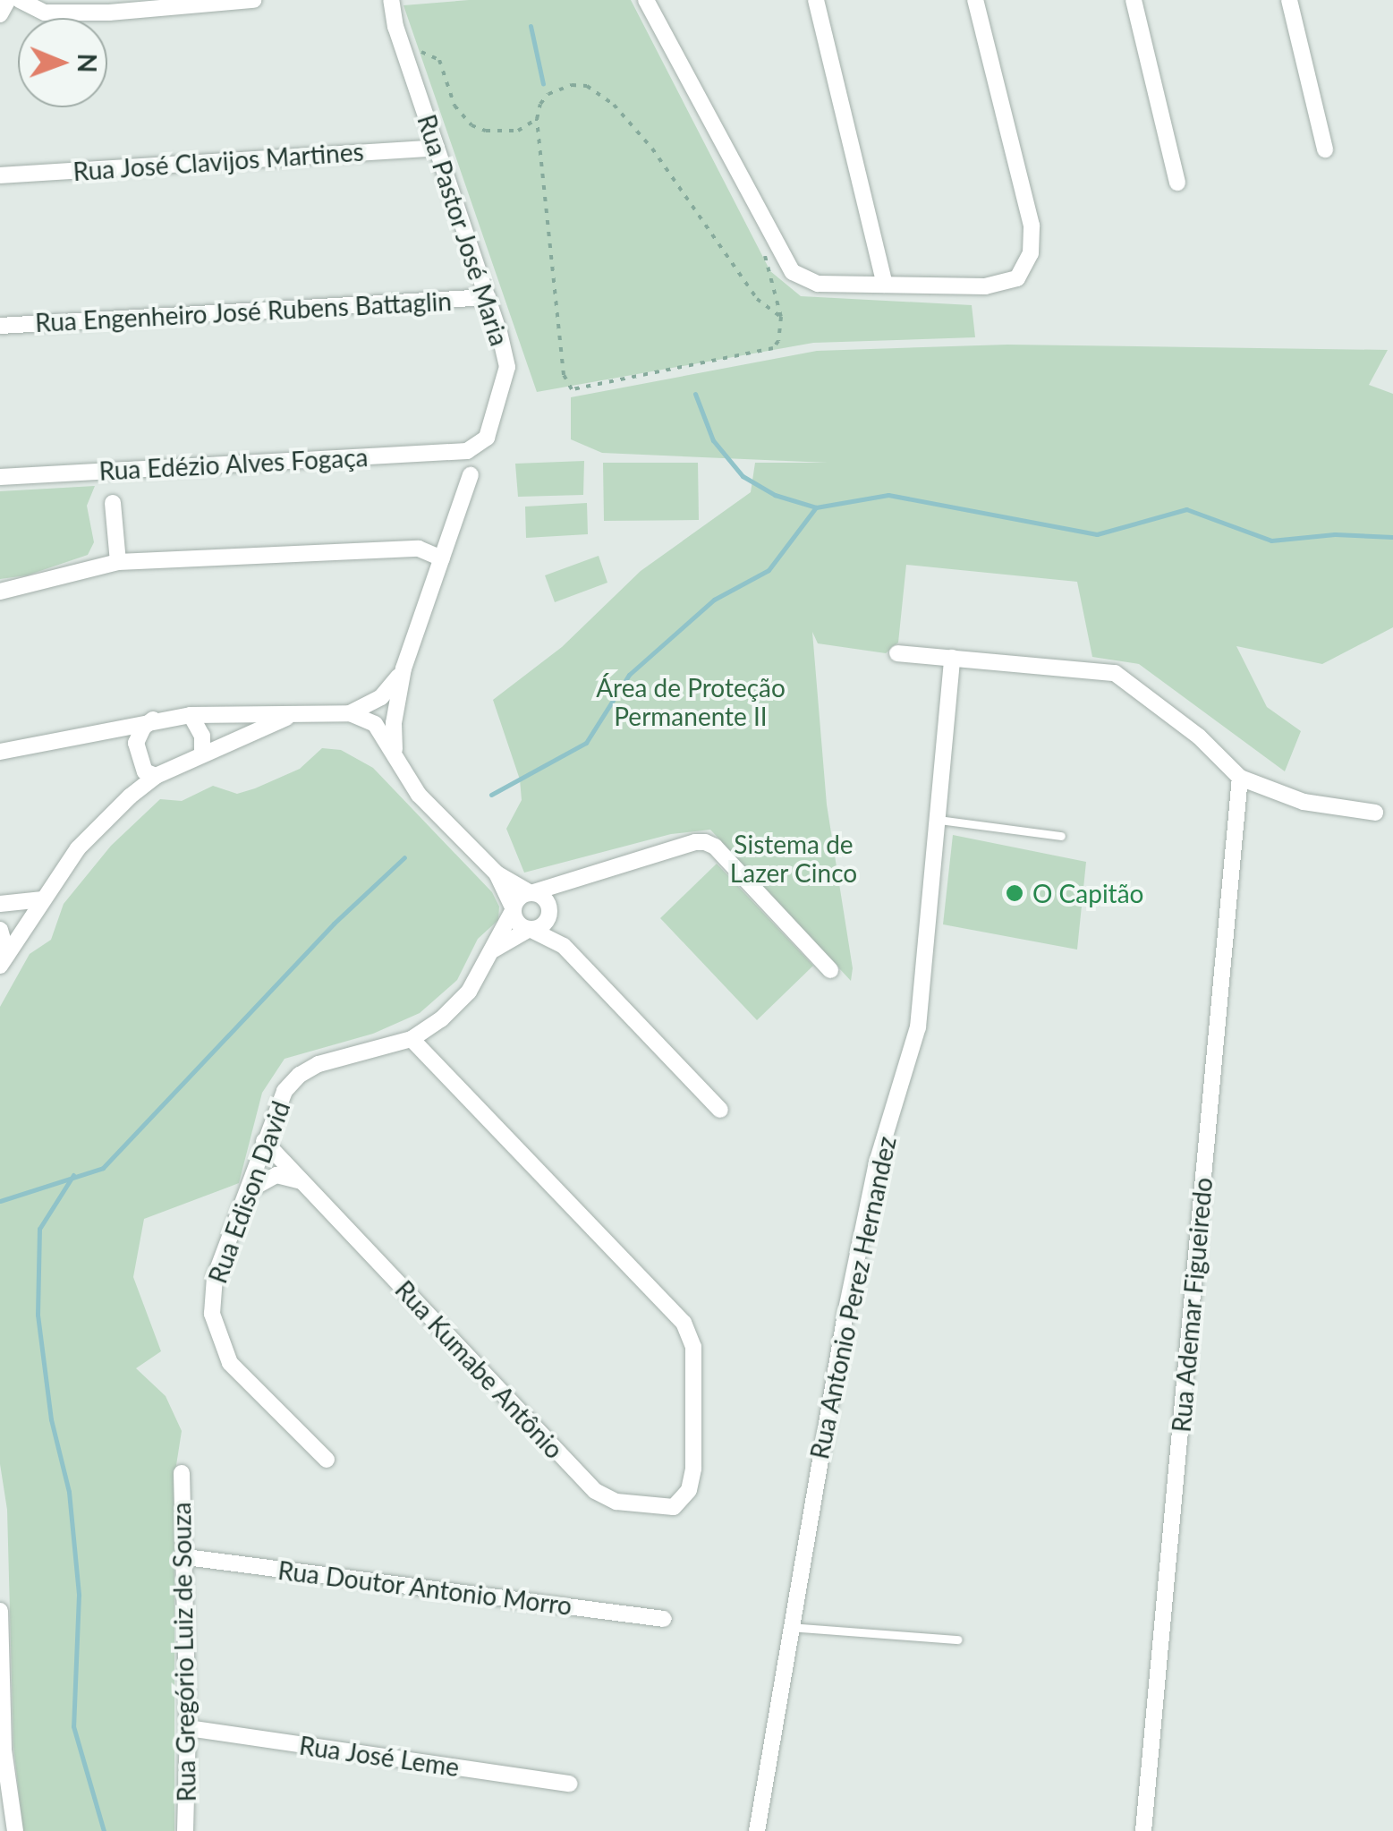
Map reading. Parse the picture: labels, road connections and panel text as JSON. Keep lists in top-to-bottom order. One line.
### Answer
{"streets":{"street":["Rua José Clavijos Martines","Rua Pastor José Maria","Rua Engenheiro José Rubens Battaglin","Rua Edézio Alves Fogaça","Rua Edison David","Rua Antonio Perez Hernandez","Rua Ademar Figueiredo","Rua Kumabe Antônio","Rua Doutor Antonio Morro","Rua Gregório Luiz de Souza","Rua José Leme"]},"crossings":[["Rua José Clavijos Martines","Rua Pastor José Maria"],["Rua Pastor José Maria","Rua Engenheiro José Rubens Battaglin"],["Rua Pastor José Maria","Rua Edézio Alves Fogaça"],["Rua Edison David","Rua Kumabe Antônio"],["Rua Doutor Antonio Morro","Rua Gregório Luiz de Souza"],["Rua Gregório Luiz de Souza","Rua José Leme"]],"parks":["Área de Proteção Permanente II","Sistema de Lazer Cinco"],"places":["O Capitão"],"north":"right"}
